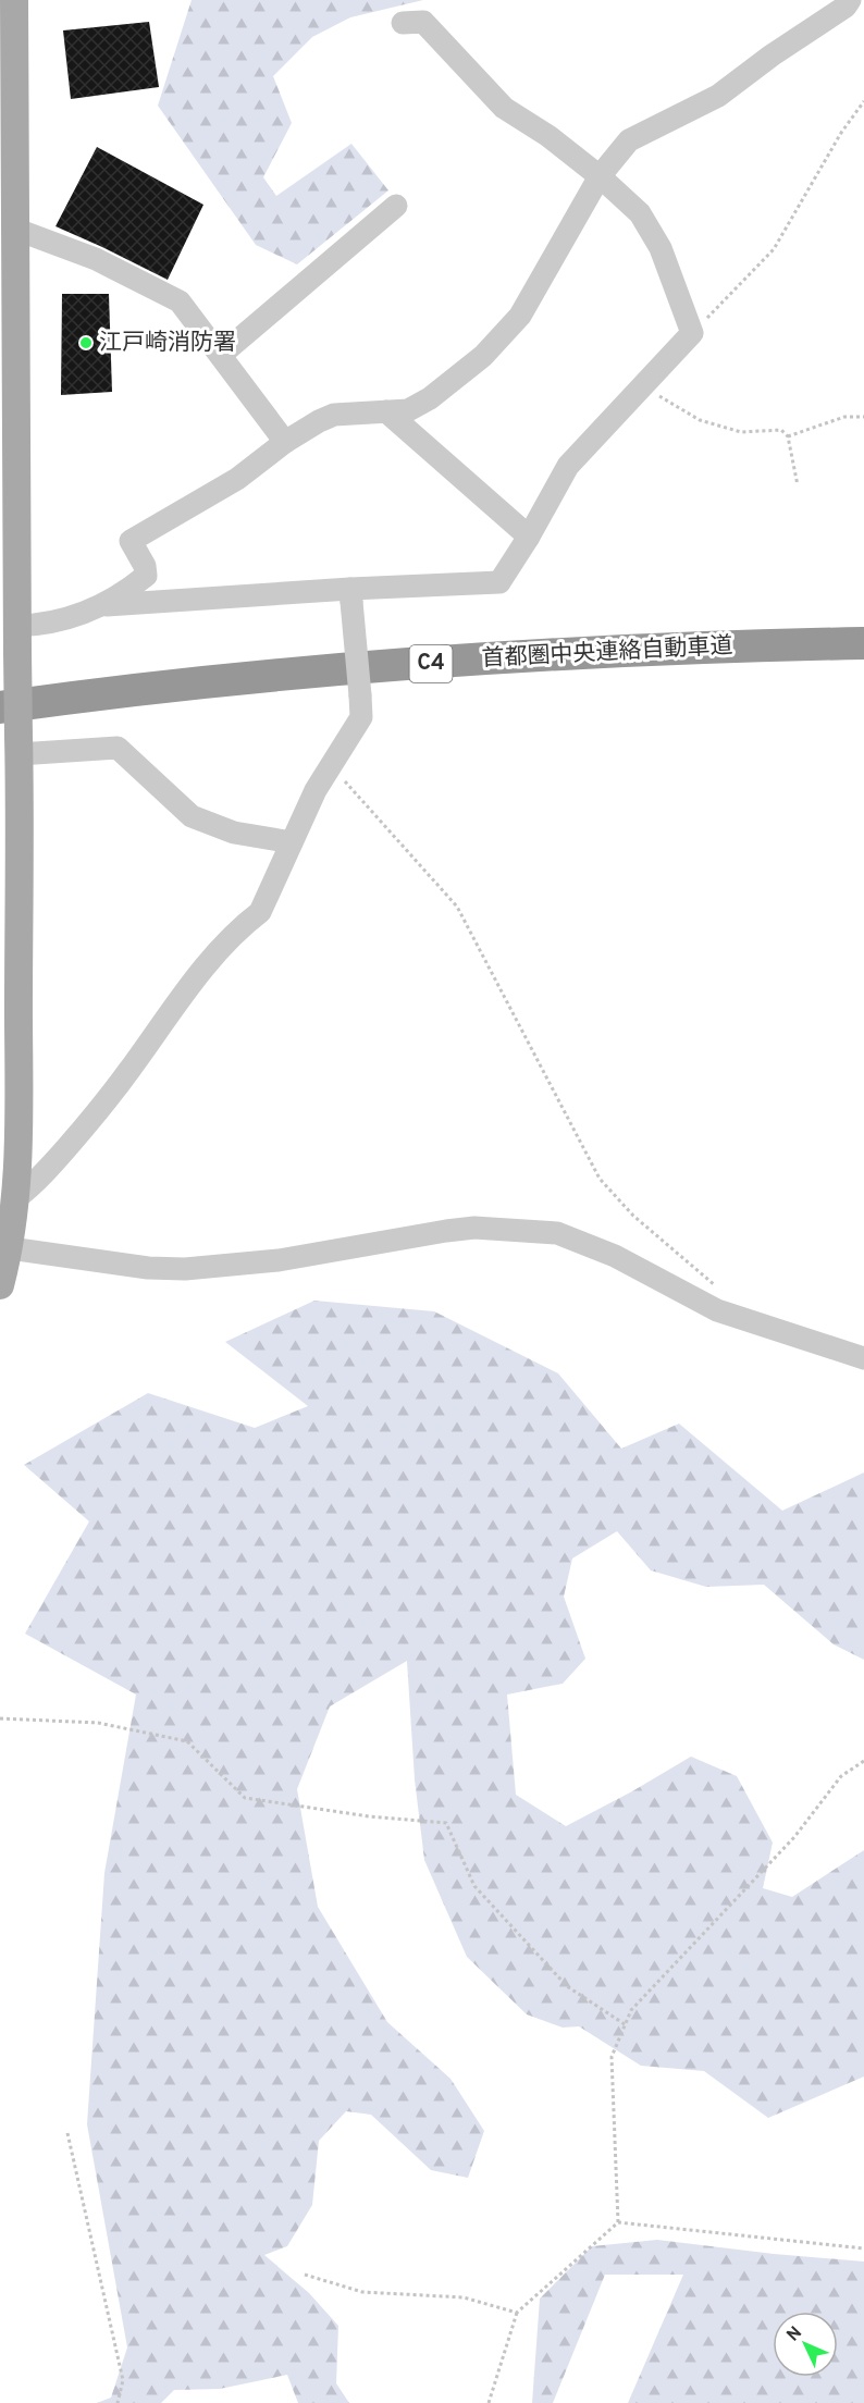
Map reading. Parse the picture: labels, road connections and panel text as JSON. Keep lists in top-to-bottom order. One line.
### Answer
{"streets":{"highway":["首都圏中央連絡自動車道","C4"]},"places":["江戸崎消防署"],"north":"top left"}
